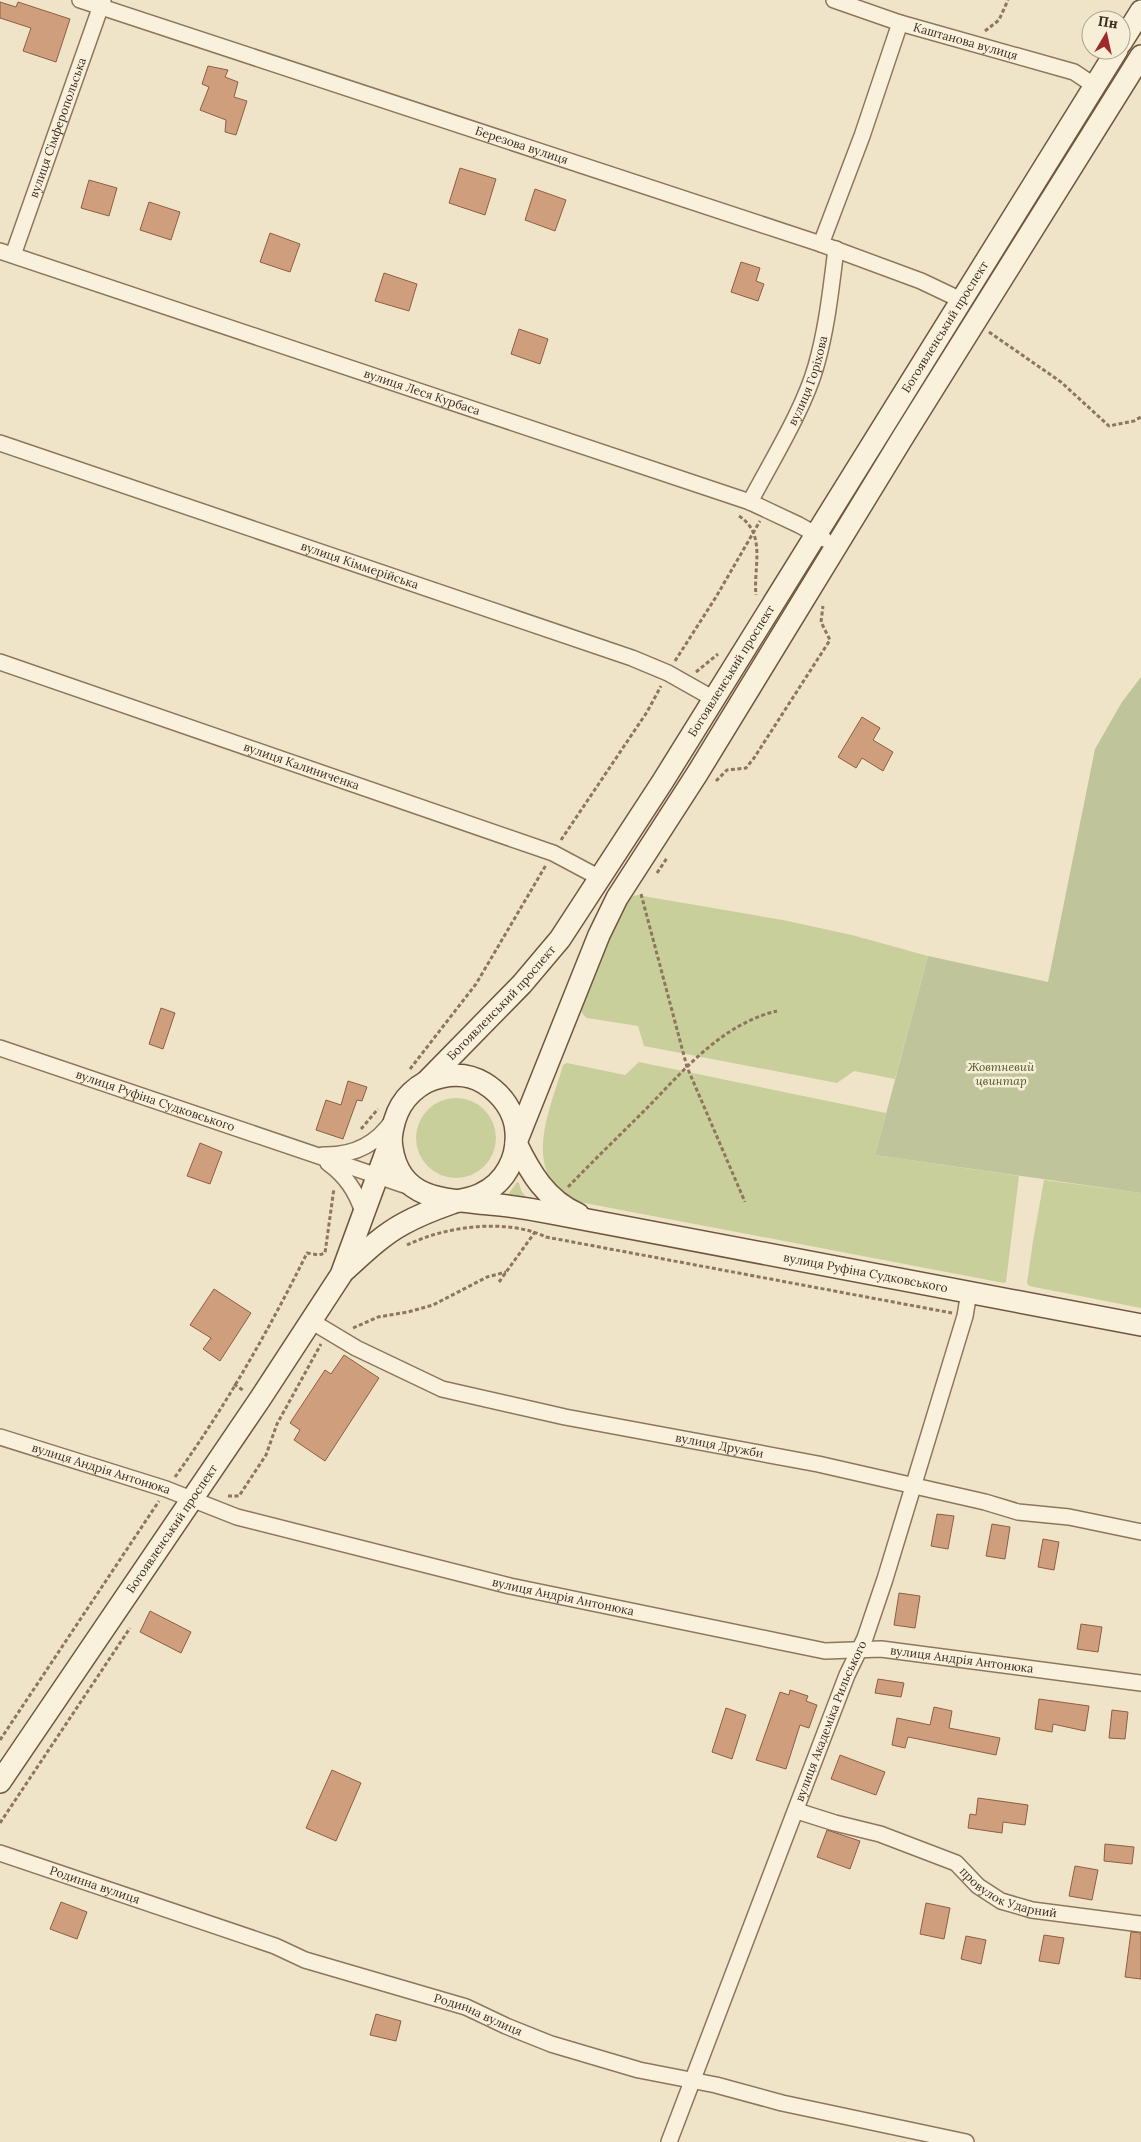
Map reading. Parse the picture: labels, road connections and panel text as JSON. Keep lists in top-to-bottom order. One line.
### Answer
{"streets":{"main road":["Богоявленський проспект","вулиця Руфіна Судковського"],"street":["Каштанова вулиця","вулиця Сімферопольська","Березова вулиця","вулиця Горіхова","вулиця Леся Курбаса","вулиця Кіммерійська","вулиця Калиниченка","вулиця Дружби","вулиця Андрія Антонюка","вулиця Академіка Рильського","Родинна вулиця","провулок Ударний"]},"crossings":[["Каштанова вулиця","Богоявленський проспект"],["вулиця Сімферопольська","Березова вулиця"],["вулиця Сімферопольська","вулиця Леся Курбаса"],["Березова вулиця","Богоявленський проспект"],["Березова вулиця","вулиця Горіхова"],["Богоявленський проспект","вулиця Леся Курбаса"],["Богоявленський проспект","вулиця Кіммерійська"],["Богоявленський проспект","вулиця Калиниченка"],["Богоявленський проспект","вулиця Руфіна Судковського"],["Богоявленський проспект","вулиця Дружби"],["Богоявленський проспект","вулиця Андрія Антонюка"],["вулиця Горіхова","вулиця Леся Курбаса"],["вулиця Руфіна Судковського","вулиця Академіка Рильського"],["вулиця Дружби","вулиця Академіка Рильського"],["вулиця Андрія Антонюка","вулиця Академіка Рильського"],["вулиця Академіка Рильського","Родинна вулиця"],["вулиця Академіка Рильського","провулок Ударний"]],"parks":["Жовтневий цвинтар"],"north":"top"}
